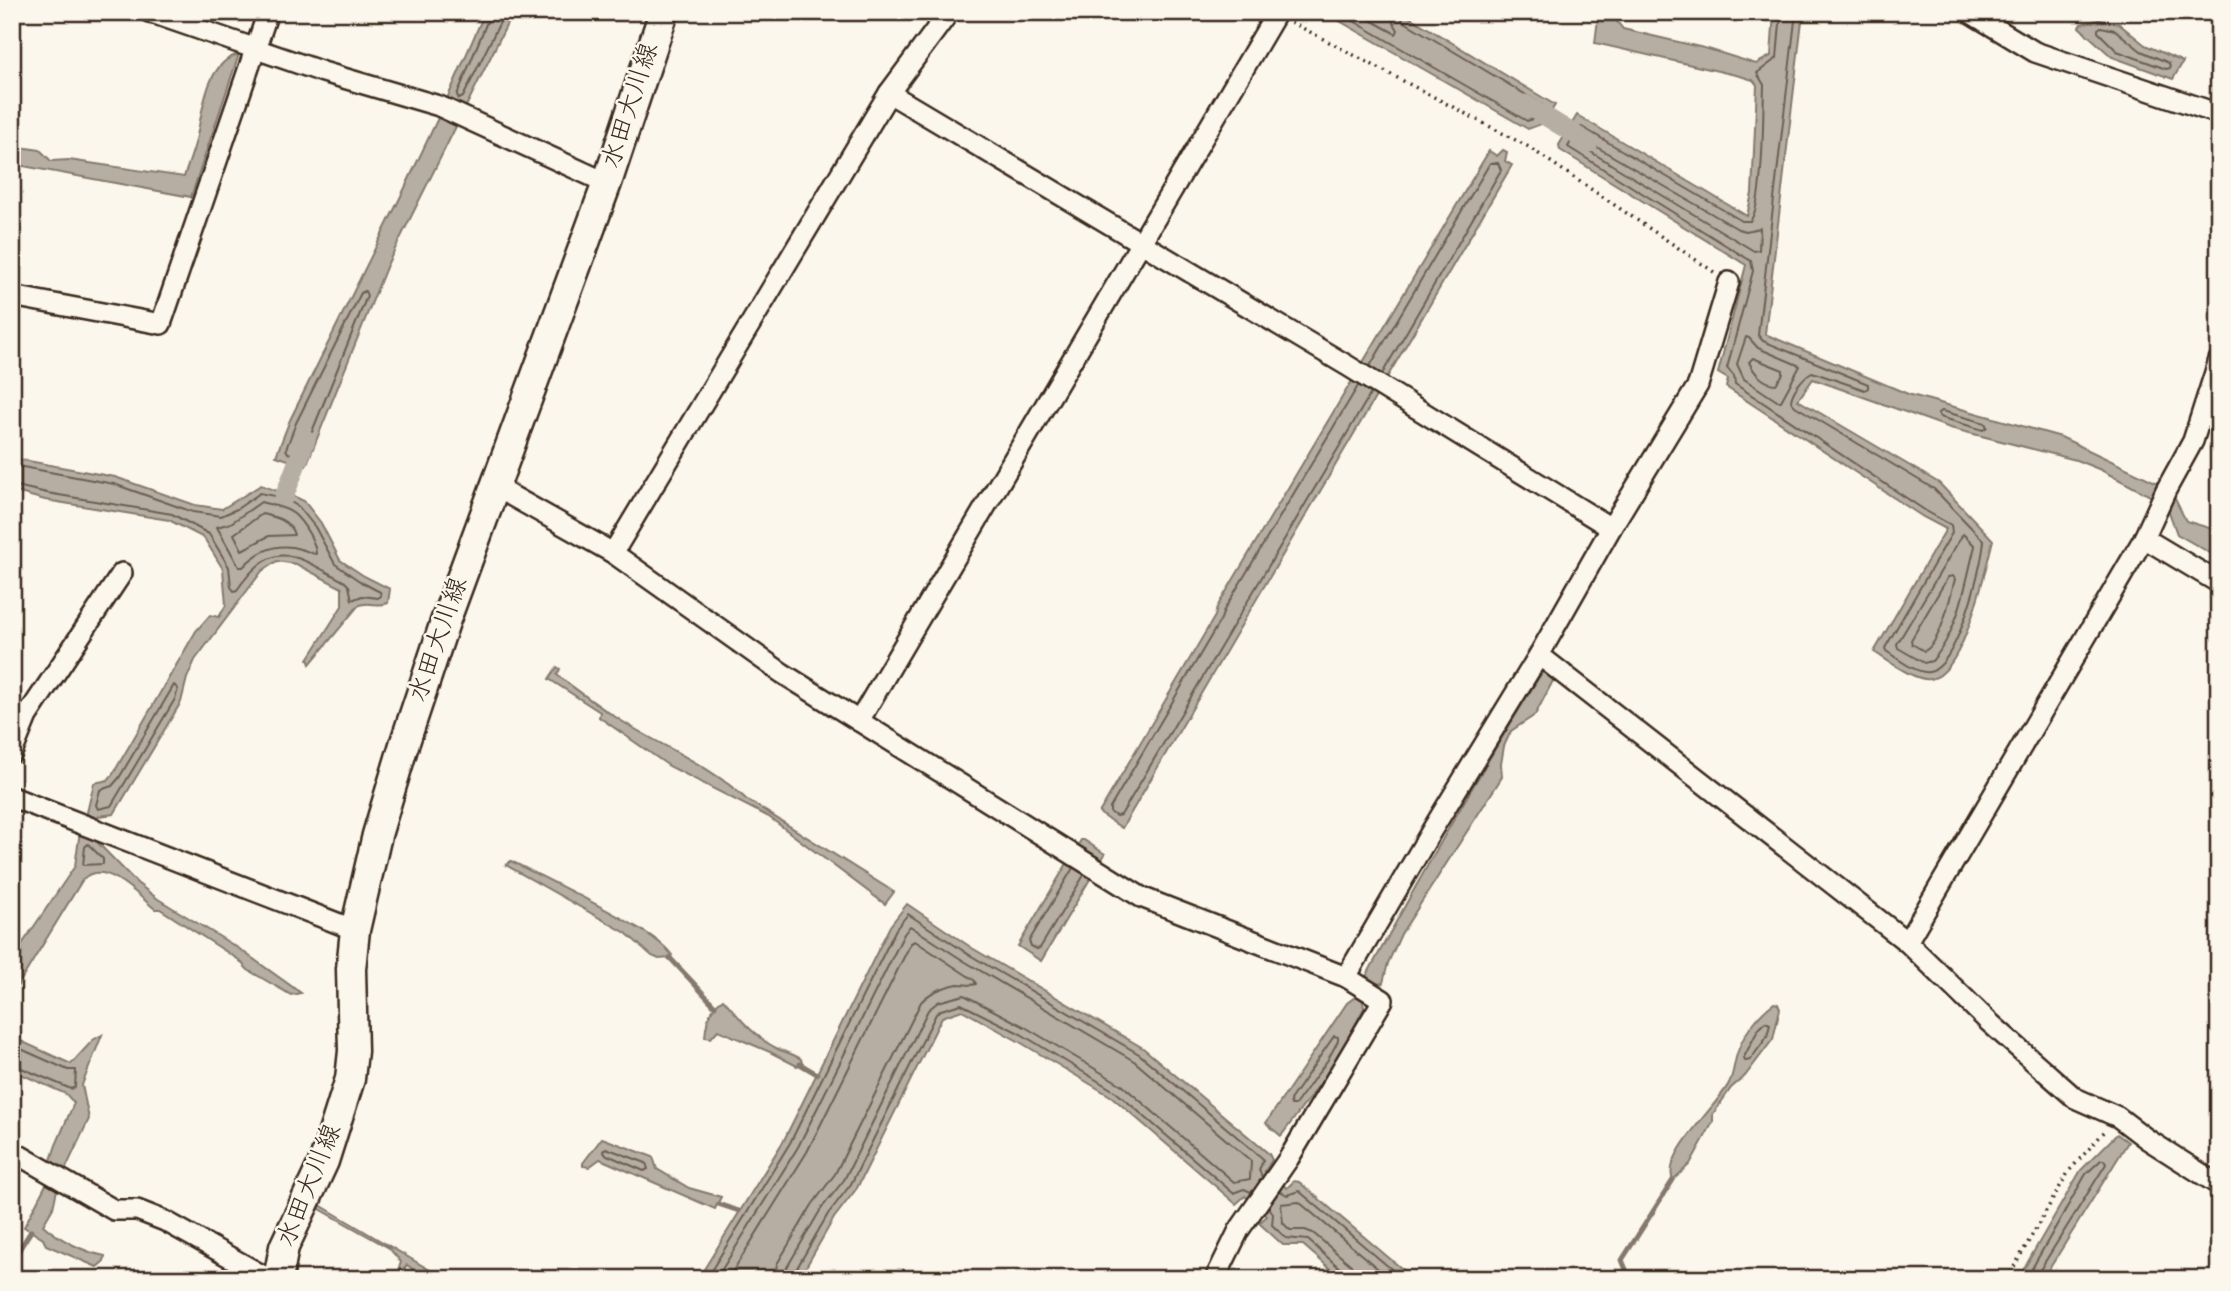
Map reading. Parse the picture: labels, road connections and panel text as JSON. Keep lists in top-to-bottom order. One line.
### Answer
{"streets":{"main road":["水田大川線"]}}
